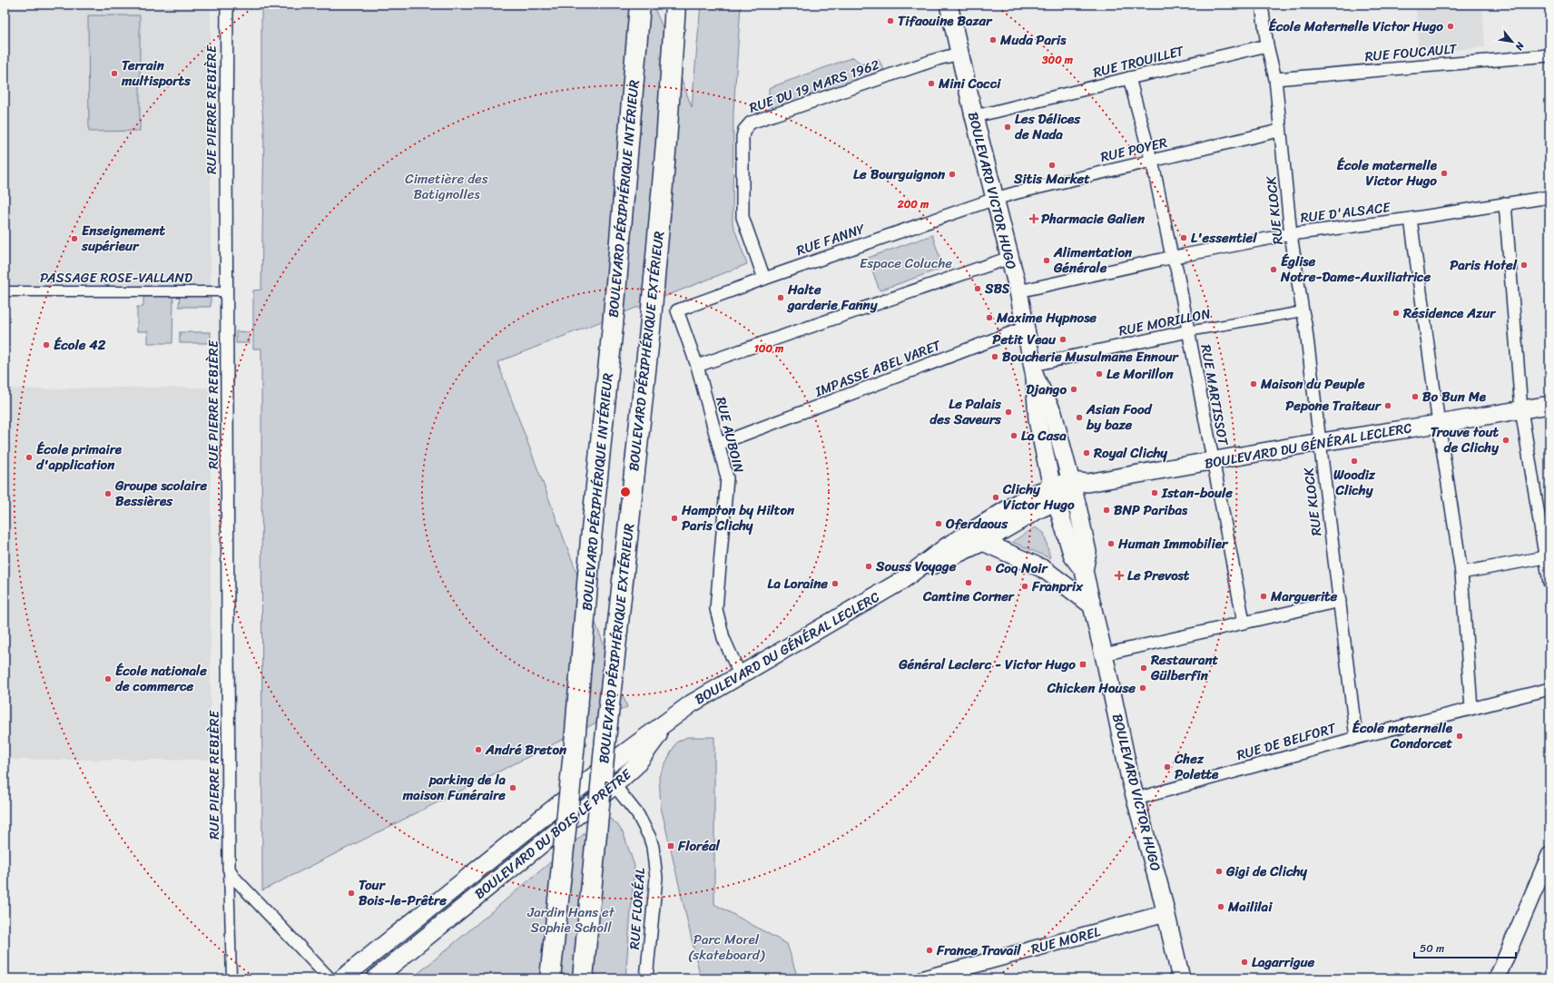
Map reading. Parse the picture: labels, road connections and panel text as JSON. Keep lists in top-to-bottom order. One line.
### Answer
{"streets":{"highway":["BOULEVARD PÉRIPHÉRIQUE INTÉRIEUR","BOULEVARD PÉRIPHÉRIQUE EXTÉRIEUR"],"main road":["BOULEVARD VICTOR HUGO","BOULEVARD DU GÉNÉRAL LECLERC","BOULEVARD DU BOIS LE PRÊTRE"],"street":["RUE FOUCAULT","RUE TROUILLET","RUE DU 19 MARS 1962","RUE PIERRE REBIÈRE","RUE POYER","RUE KLOCK","RUE D'ALSACE","RUE FANNY","PASSAGE ROSE-VALLAND","RUE MORILLON","IMPASSE ABEL VARET","RUE MARTISSOT","RUE AUBOIN","RUE DE BELFORT","RUE FLORÉAL","RUE MOREL"]},"crossings":[["RUE FOUCAULT","RUE KLOCK"],["RUE TROUILLET","BOULEVARD VICTOR HUGO"],["RUE TROUILLET","RUE KLOCK"],["RUE TROUILLET","RUE MARTISSOT"],["RUE DU 19 MARS 1962","BOULEVARD VICTOR HUGO"],["RUE DU 19 MARS 1962","RUE FANNY"],["RUE PIERRE REBIÈRE","PASSAGE ROSE-VALLAND"],["RUE POYER","BOULEVARD VICTOR HUGO"],["RUE POYER","RUE KLOCK"],["RUE POYER","RUE FANNY"],["RUE POYER","RUE MARTISSOT"],["BOULEVARD VICTOR HUGO","RUE D'ALSACE"],["BOULEVARD VICTOR HUGO","RUE FANNY"],["BOULEVARD VICTOR HUGO","RUE MORILLON"],["BOULEVARD VICTOR HUGO","IMPASSE ABEL VARET"],["BOULEVARD VICTOR HUGO","BOULEVARD DU GÉNÉRAL LECLERC"],["BOULEVARD VICTOR HUGO","RUE DE BELFORT"],["BOULEVARD VICTOR HUGO","RUE MOREL"],["RUE KLOCK","RUE D'ALSACE"],["RUE KLOCK","RUE MORILLON"],["RUE KLOCK","BOULEVARD DU GÉNÉRAL LECLERC"],["RUE KLOCK","RUE DE BELFORT"],["RUE D'ALSACE","RUE MARTISSOT"],["RUE FANNY","RUE AUBOIN"],["RUE MORILLON","RUE MARTISSOT"],["IMPASSE ABEL VARET","RUE AUBOIN"],["RUE MARTISSOT","BOULEVARD DU GÉNÉRAL LECLERC"],["RUE AUBOIN","BOULEVARD DU GÉNÉRAL LECLERC"],["BOULEVARD DU GÉNÉRAL LECLERC","BOULEVARD DU BOIS LE PRÊTRE"],["BOULEVARD DU BOIS LE PRÊTRE","RUE FLORÉAL"]],"parks":["Cimetière des Batignolles","Espace Coluche","Jardin Hans et Sophie Scholl","Parc Morel (skateboard)"],"places":{"other":["Tifaouine Bazar","École Maternelle Victor Hugo","Muda Paris","Terrain multisports","Mini Cocci","Les Délices de Nada","Sitis Market","École maternelle Victor Hugo","Le Bourguignon","L'essentiel","Enseignement supérieur","Alimentation Générale","Paris Hotel","Église Notre-Dame-Auxiliatrice","SBS","Halte garderie Fanny","Résidence Azur","Maxime Hypnose","Petit Veau","École 42","Boucherie Musulmane Ennour","Le Morillon","Maison du Peuple","Django","Bo Bun Me","Pepone Traiteur","Le Palais des Saveurs","Asian Food by baze","La Casa","Trouve tout de Clichy","Royal Clichy","École primaire d'application","Woodiz Clichy","Istan-boule","Groupe scolaire Bessières","Clichy Victor Hugo","BNP Paribas","Hampton by Hilton Paris Clichy","Oferdaous","Human Immobilier","Souss Voyage","Coq Noir","Cantine Corner","La Loraine","Franprix","Marguerite","Restaurant Gülberfin","École nationale de commerce","Chicken House","École maternelle Condorcet","André Breton","Chez Polette","parking de la maison Funéraire","Gigi de Clichy","Tour Bois-le-Prêtre","Maililai","France Travail","Lagarrigue"],"health":["Pharmacie Galien","Le Prevost"],"transit":["Général Leclerc - Victor Hugo","Floréal"]},"scale_bar":"50 m","north":"bottom right","rings":["300 m","200 m","100 m"]}
